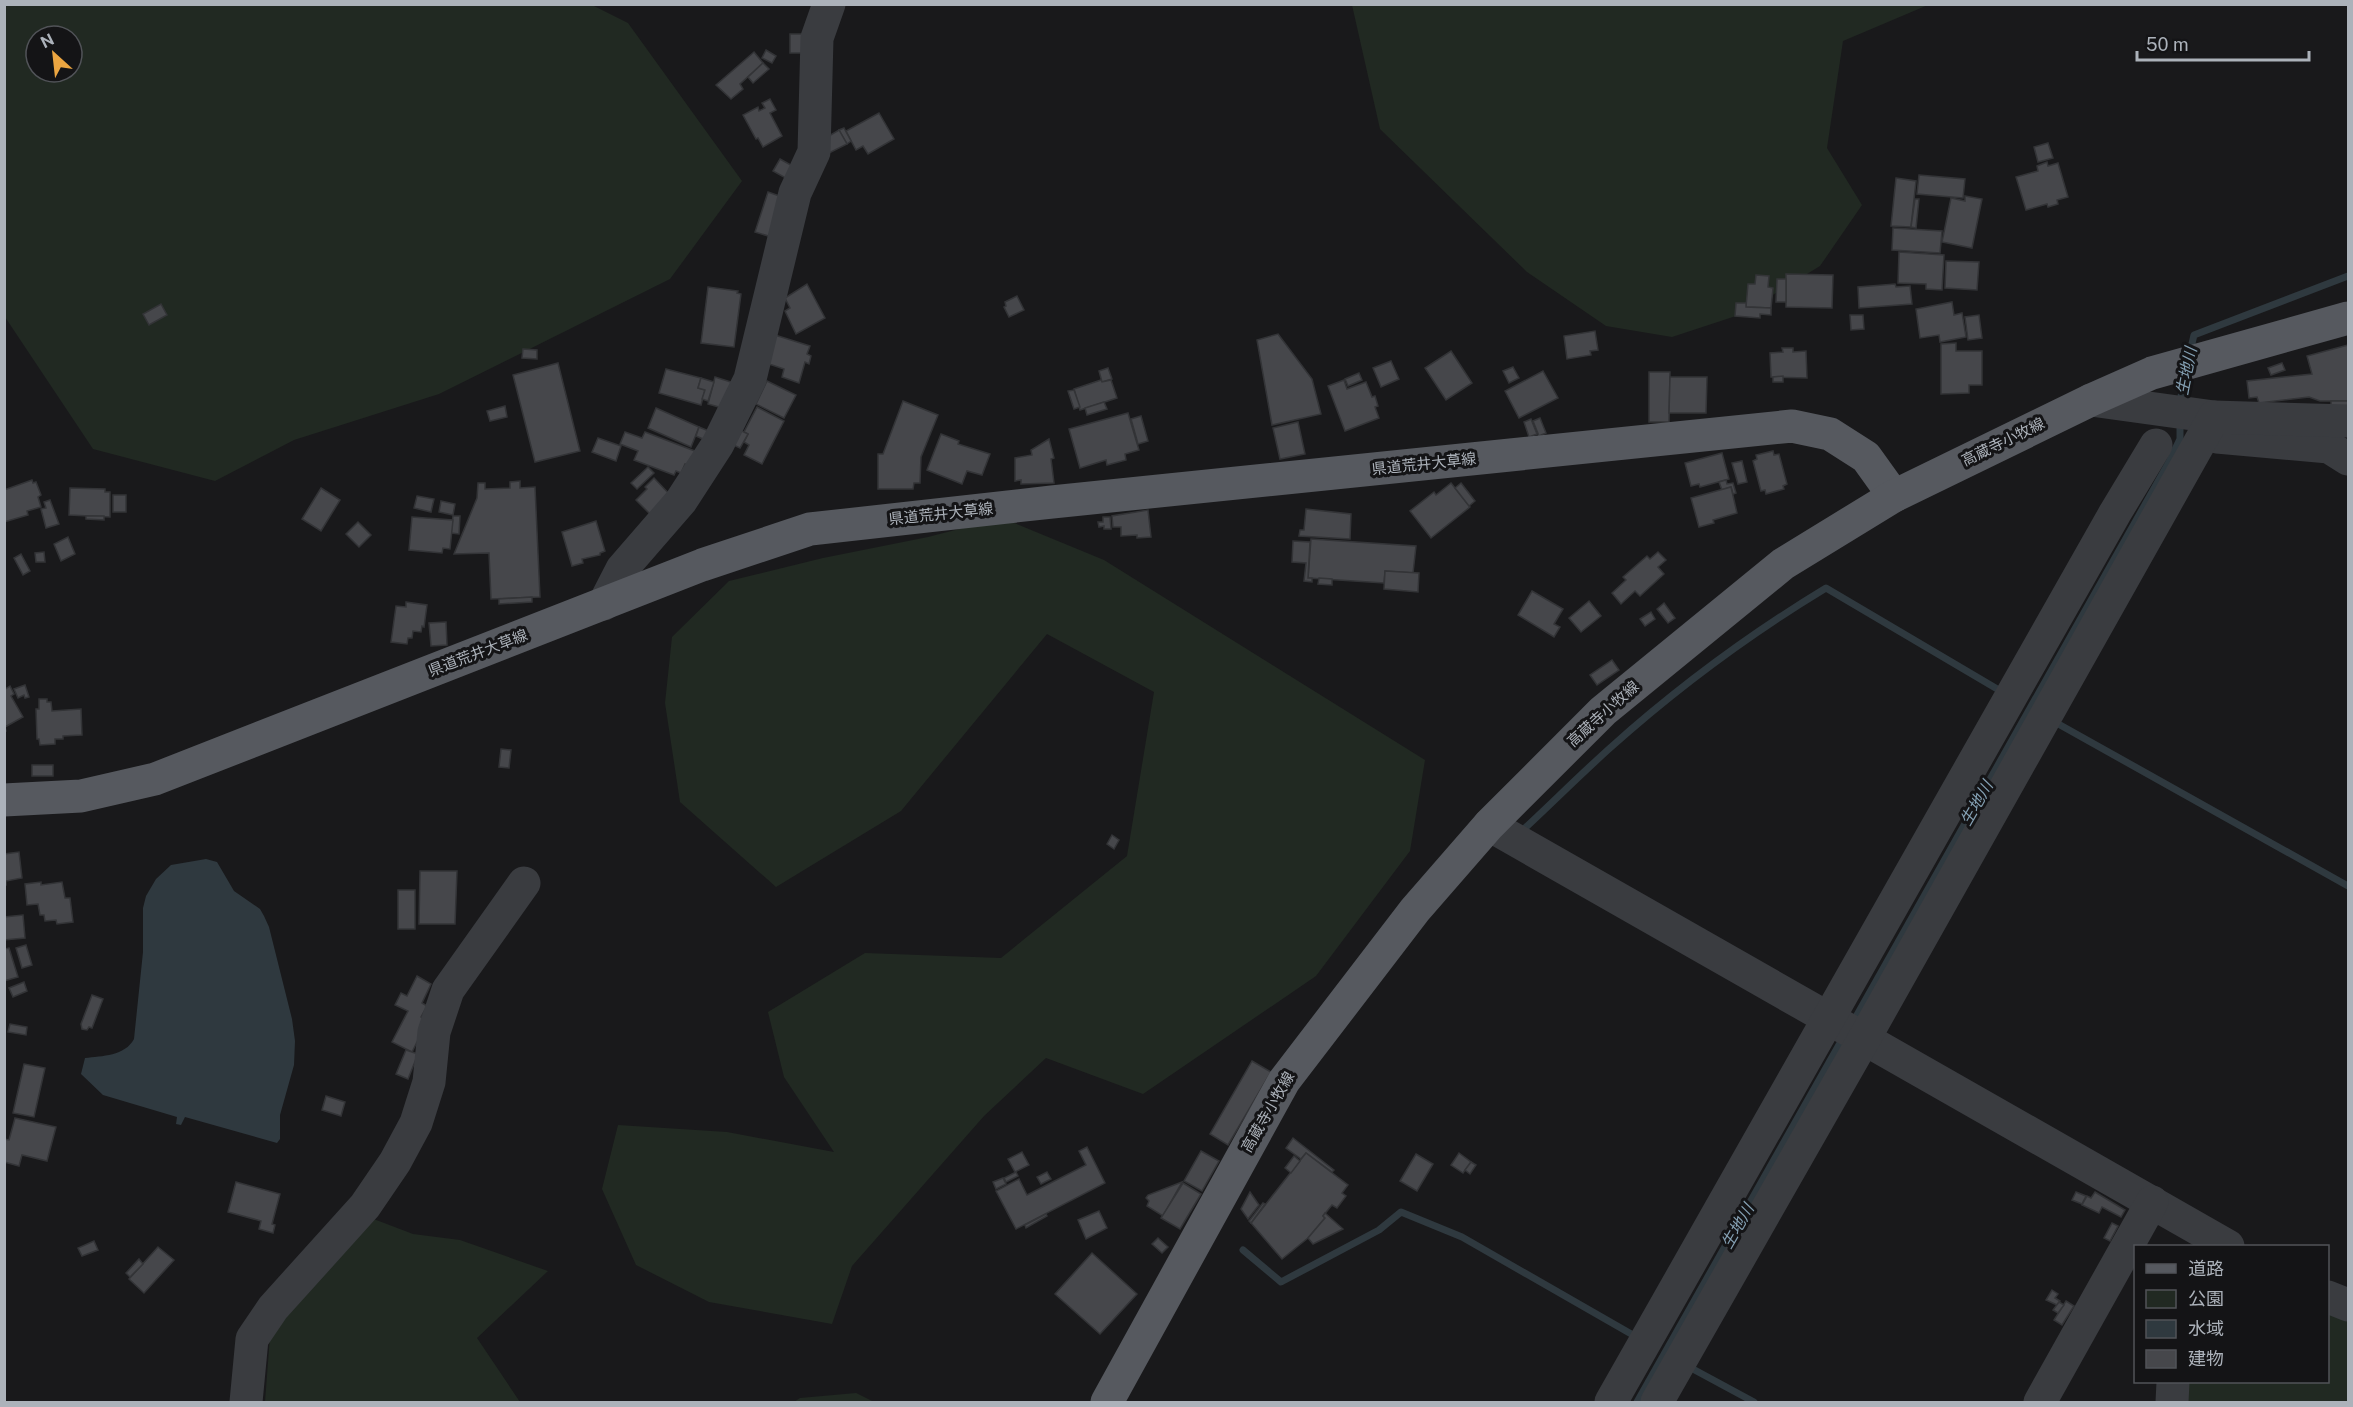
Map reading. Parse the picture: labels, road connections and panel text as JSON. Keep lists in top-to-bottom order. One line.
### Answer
{"streets":{"main road":["高蔵寺小牧線","県道荒井大草線"]},"crossings":[["高蔵寺小牧線","県道荒井大草線"]],"water":["生地川"],"legend":["道路","公園","水域","建物"],"scale_bar":"50 m","north":"top left"}
